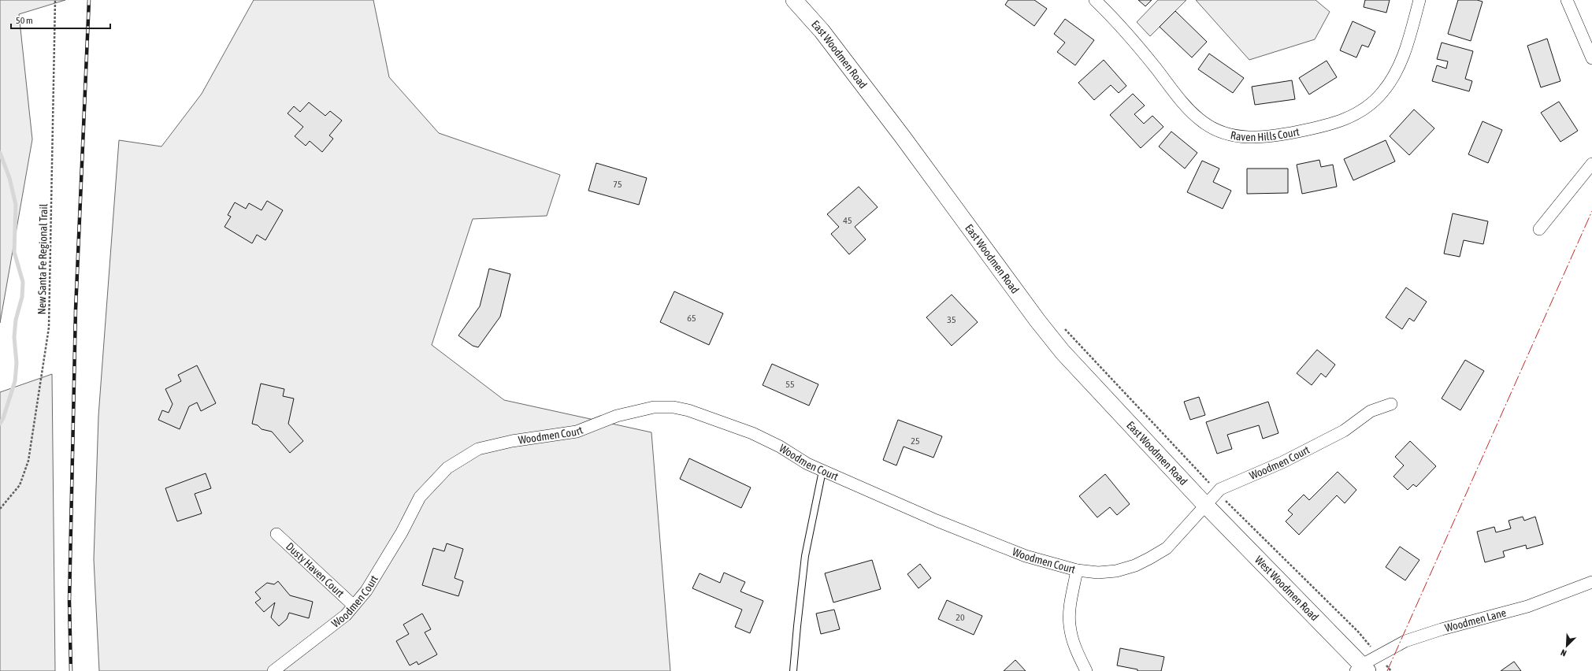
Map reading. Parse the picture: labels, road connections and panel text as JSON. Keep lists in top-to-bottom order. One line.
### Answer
{"streets":{"main road":["East Woodmen Road","West Woodmen Road"],"street":["Raven Hills Court","Woodmen Court","Dusty Haven Court","Woodmen Lane"],"path":["New Santa Fe Regional Trail"]},"crossings":[["East Woodmen Road","Woodmen Court"],["East Woodmen Road","West Woodmen Road"],["Woodmen Court","Dusty Haven Court"],["Woodmen Court","West Woodmen Road"],["West Woodmen Road","Woodmen Lane"]],"house_numbers":["75","45","65","35","55","25","20"],"scale_bar":"50 m","north":"bottom left"}
